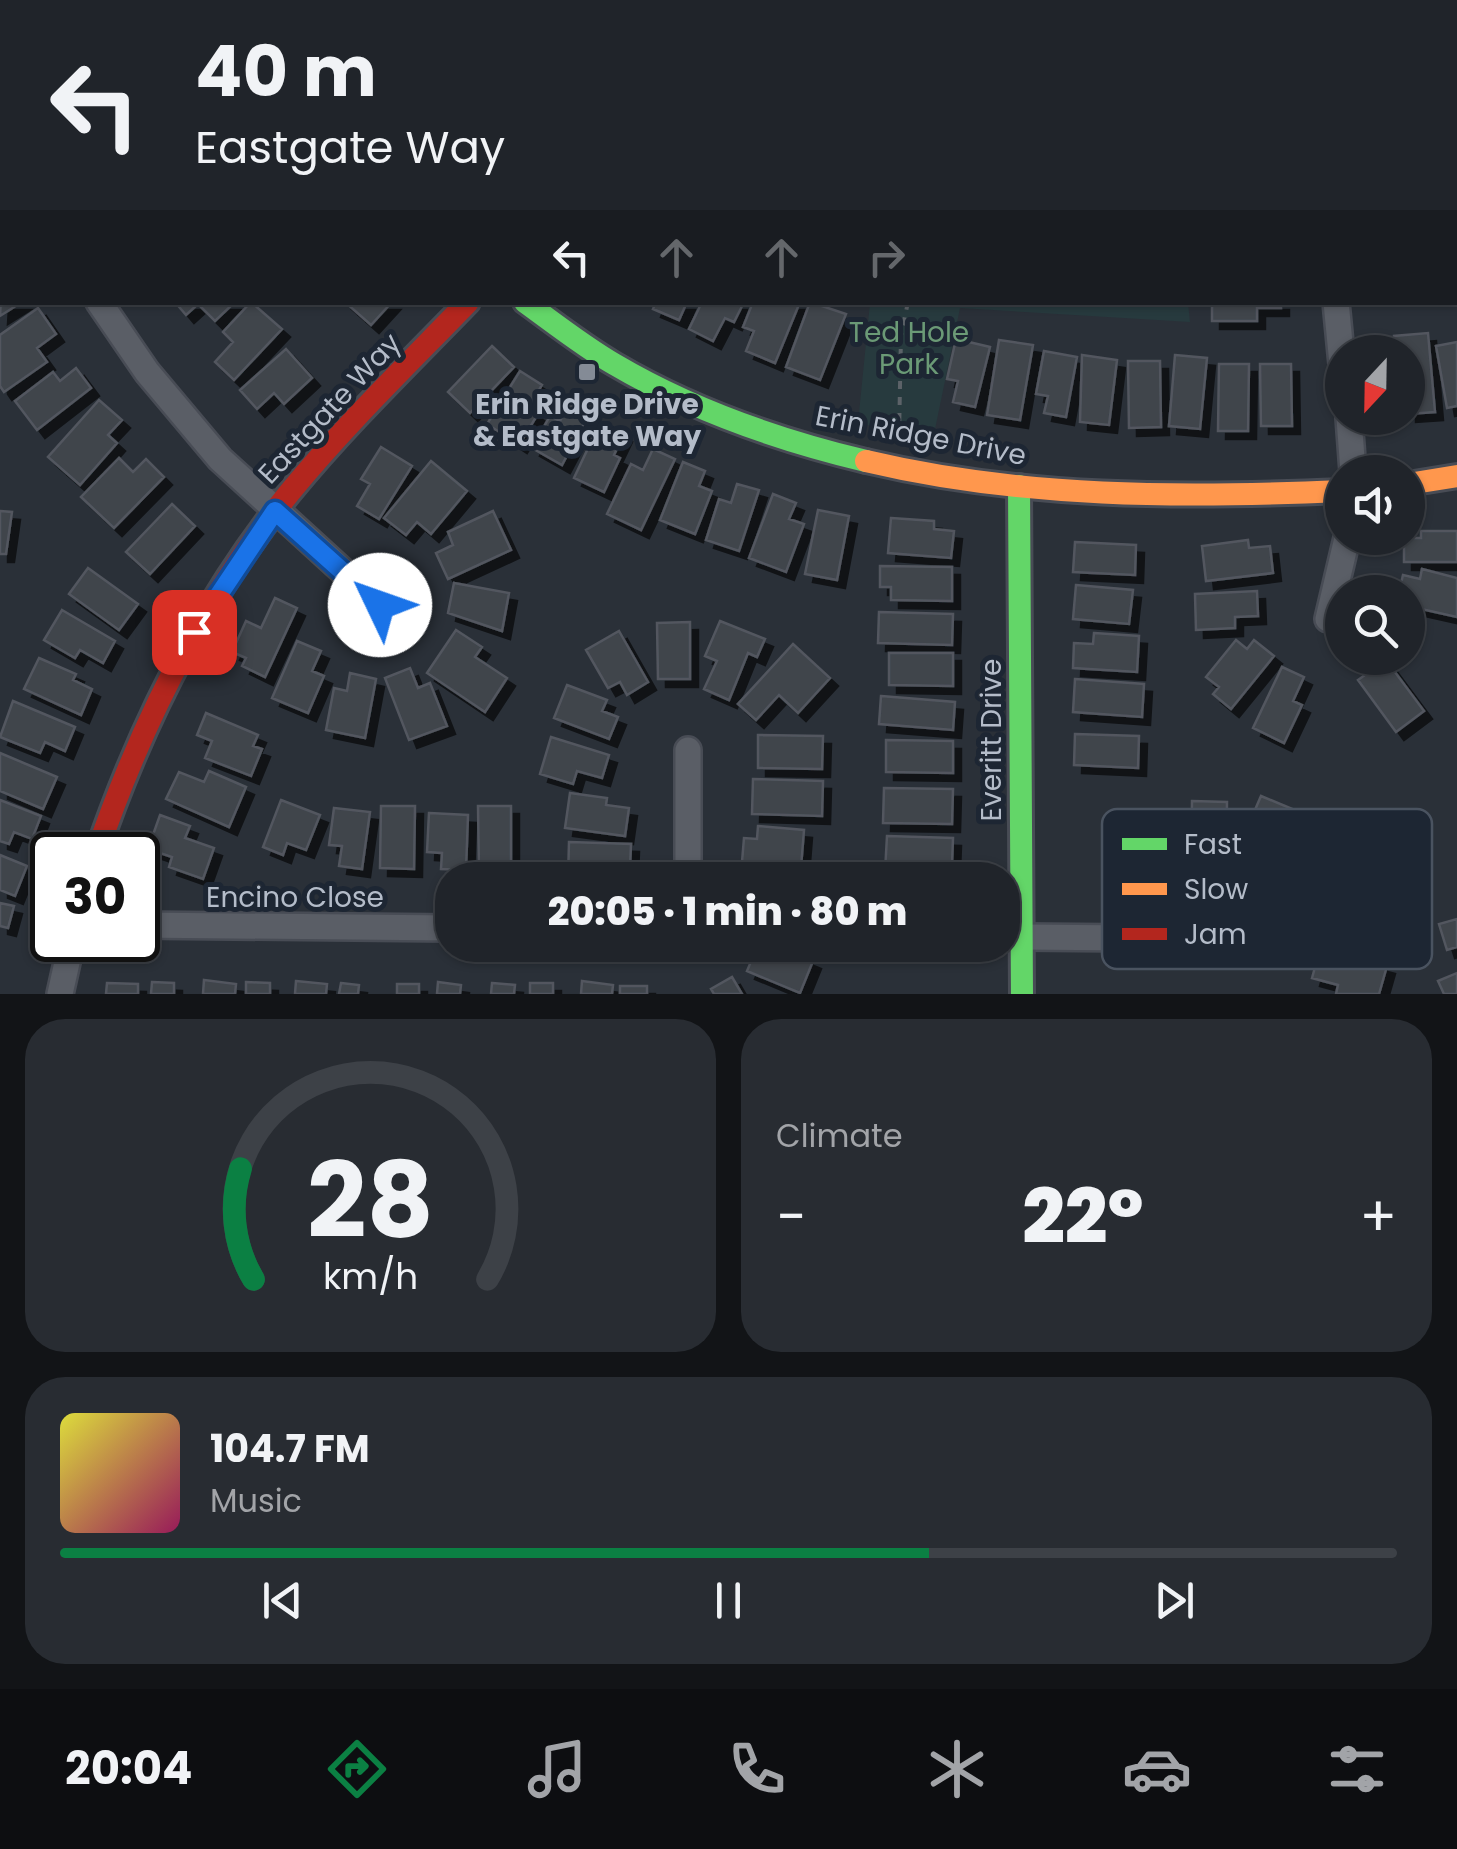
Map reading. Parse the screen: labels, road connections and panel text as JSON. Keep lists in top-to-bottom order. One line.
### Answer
{"streets":{"street":["Eastgate Way","Erin Ridge Drive","Everitt Drive","Encino Close"]},"crossings":[["Erin Ridge Drive","Everitt Drive"]],"parks":["Ted Hole Park"],"places":{"transit":["Erin Ridge Drive & Eastgate Way"]},"legend":["Fast","Slow","Jam"],"north":"bottom","page":{"turn":["40 m","Eastgate Way"],"limit":"30","trip":"20:05 · 1 min · 80 m","tile":"Climate","heat":["−","22°","+"],"song":["104.7 FM","Music"],"tabs":"20:04","gauge":["28","km/h"]}}
